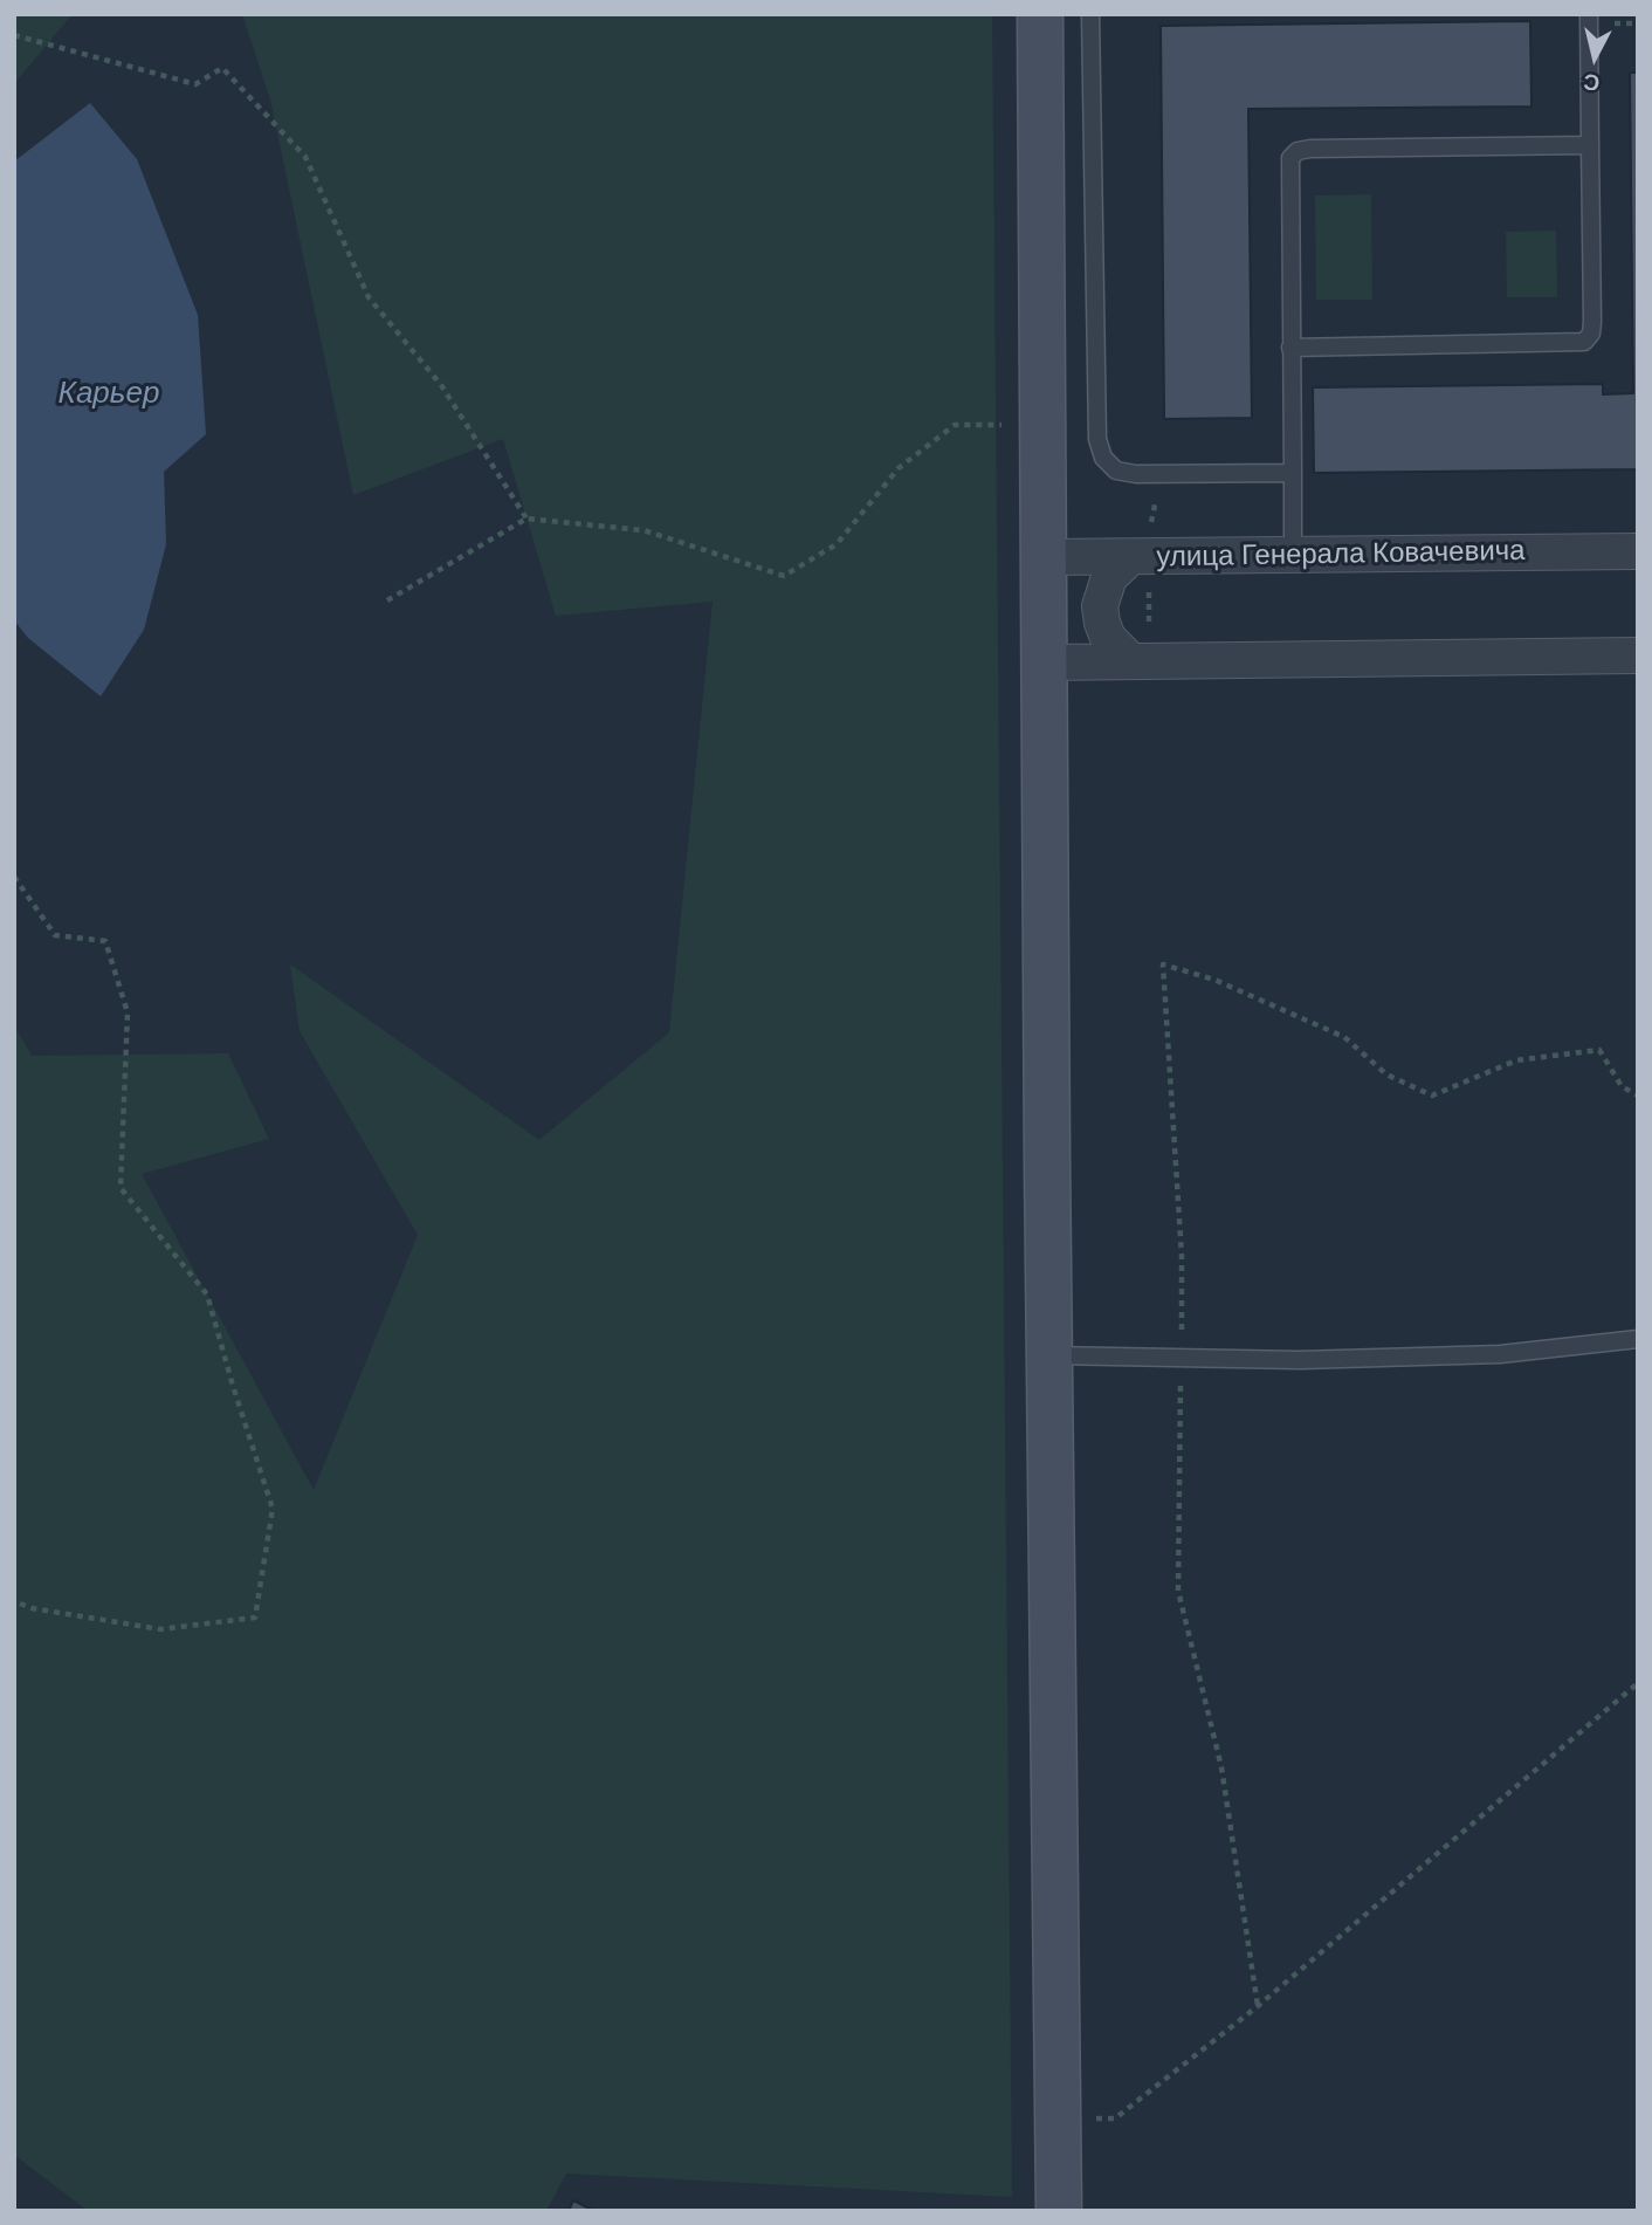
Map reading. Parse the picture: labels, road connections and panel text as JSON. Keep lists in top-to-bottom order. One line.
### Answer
{"streets":{"street":["улица Генерала Ковачевича"]},"water":["Карьер"],"north":"bottom"}
